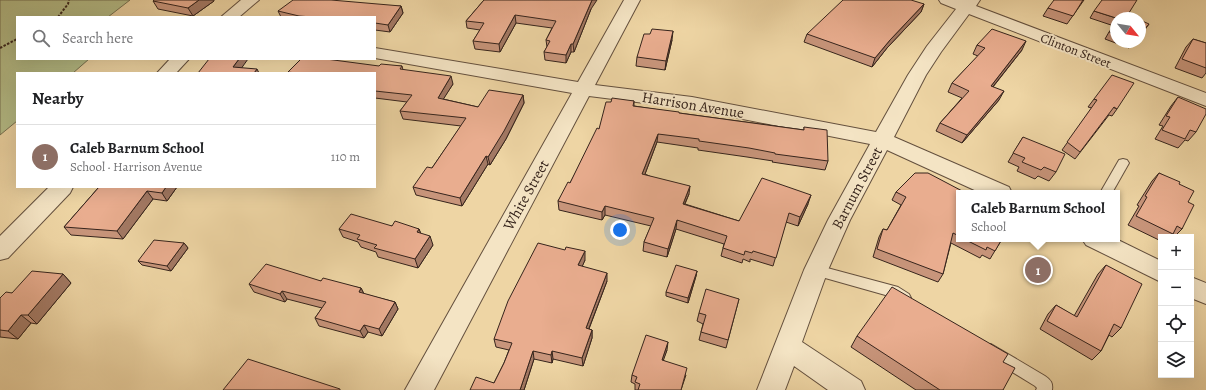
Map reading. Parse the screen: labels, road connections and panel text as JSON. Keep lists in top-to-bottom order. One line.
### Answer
{"streets":{"street":["Clinton Street","Harrison Avenue","Barnum Street","White Street"]},"crossings":[["Clinton Street","Barnum Street"],["Harrison Avenue","Barnum Street"],["Harrison Avenue","White Street"]],"north":"bottom right","page":{"search":"Search here","heading":"Nearby","list":[{"mark":"1","name":"Caleb Barnum School","note":"School · Harrison Avenue","value":"110 m"}],"popup":["Caleb Barnum School","School"],"map_buttons":["+","−"],"pins":"1"}}
